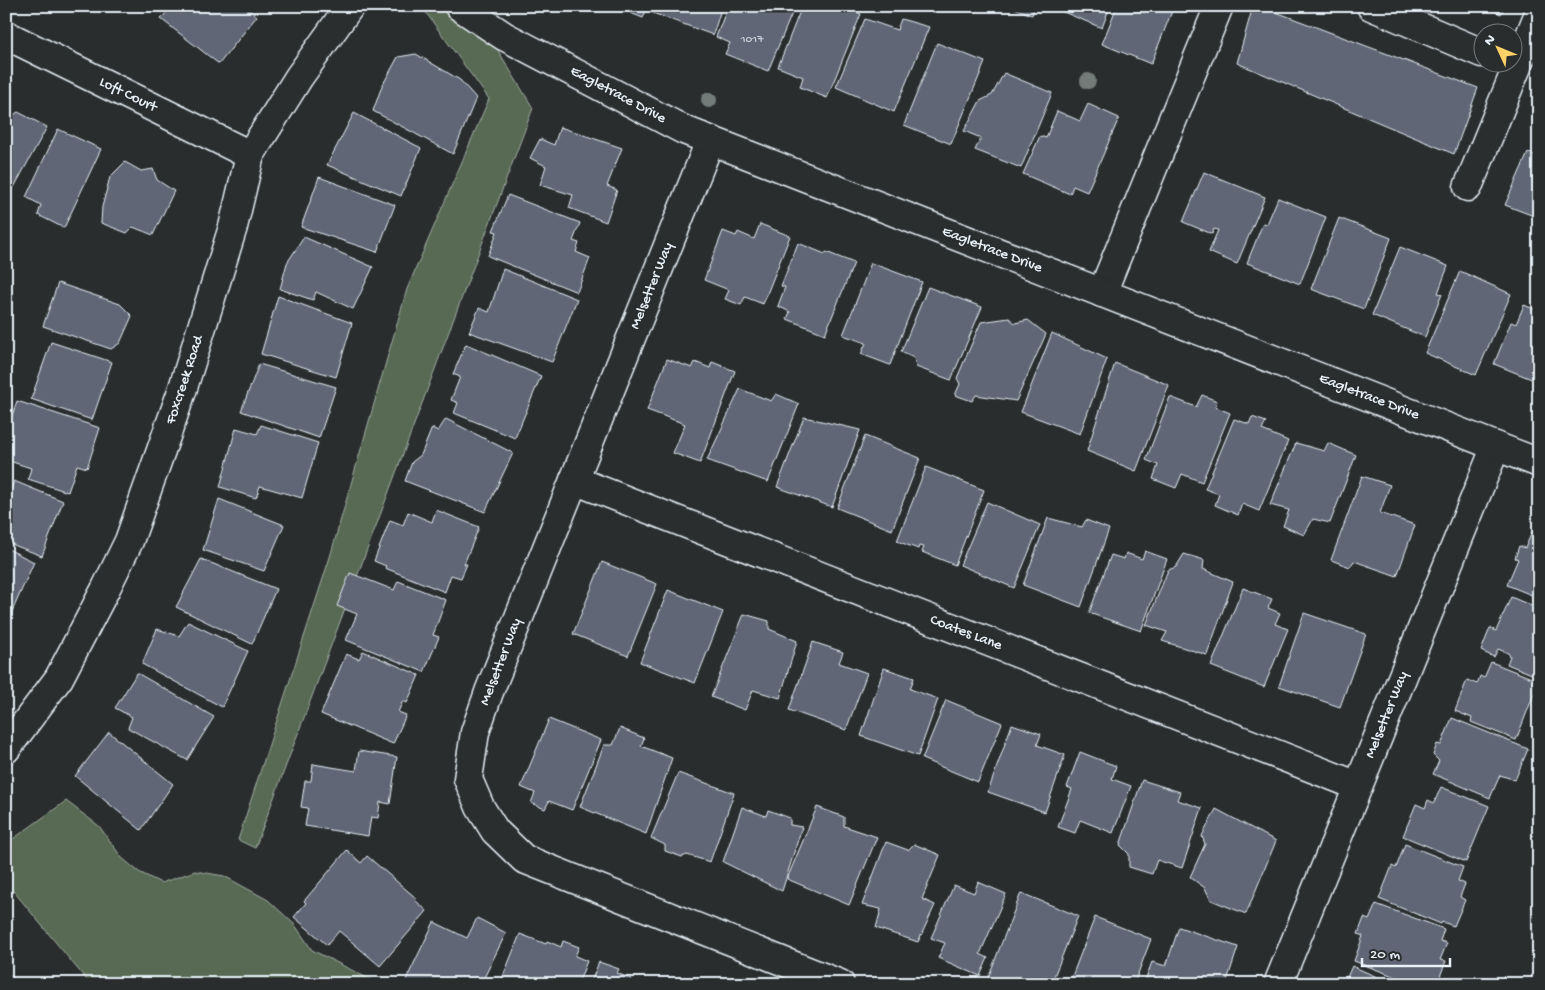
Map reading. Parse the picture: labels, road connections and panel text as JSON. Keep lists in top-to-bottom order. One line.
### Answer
{"streets":{"street":["Loft Court","Eagletrace Drive","Melsetter Way","Foxcreek Road","Coates Lane"]},"crossings":[["Loft Court","Foxcreek Road"],["Eagletrace Drive","Melsetter Way"],["Melsetter Way","Coates Lane"]],"house_numbers":["1017"],"scale_bar":"20 m","north":"top left"}
